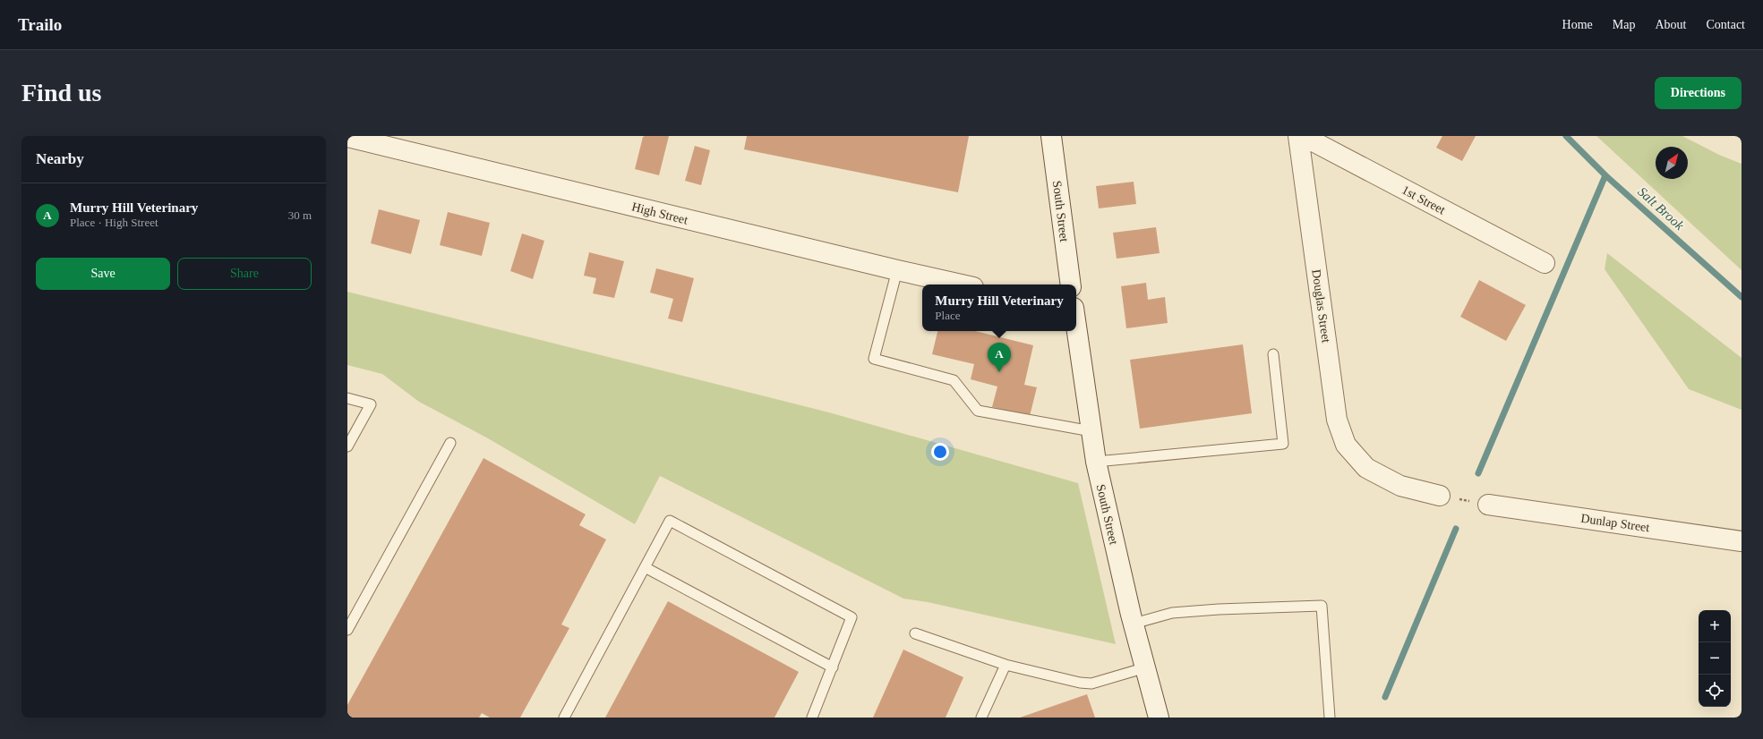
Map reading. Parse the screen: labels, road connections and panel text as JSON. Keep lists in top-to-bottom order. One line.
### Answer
{"streets":{"street":["1st Street","South Street","High Street","Douglas Street","Dunlap Street"]},"water":["Salt Brook"],"north":"top right","page":{"header":"Trailo","nav":["Home","Map","About","Contact"],"buttons":["Directions",["Save","Share"]],"title":"Find us","heading":"Nearby","list":[{"mark":"A","name":"Murry Hill Veterinary","note":"Place · High Street","value":"30 m"}],"popup":["Murry Hill Veterinary","Place"],"pins":"A","map_buttons":["+","−"]}}
